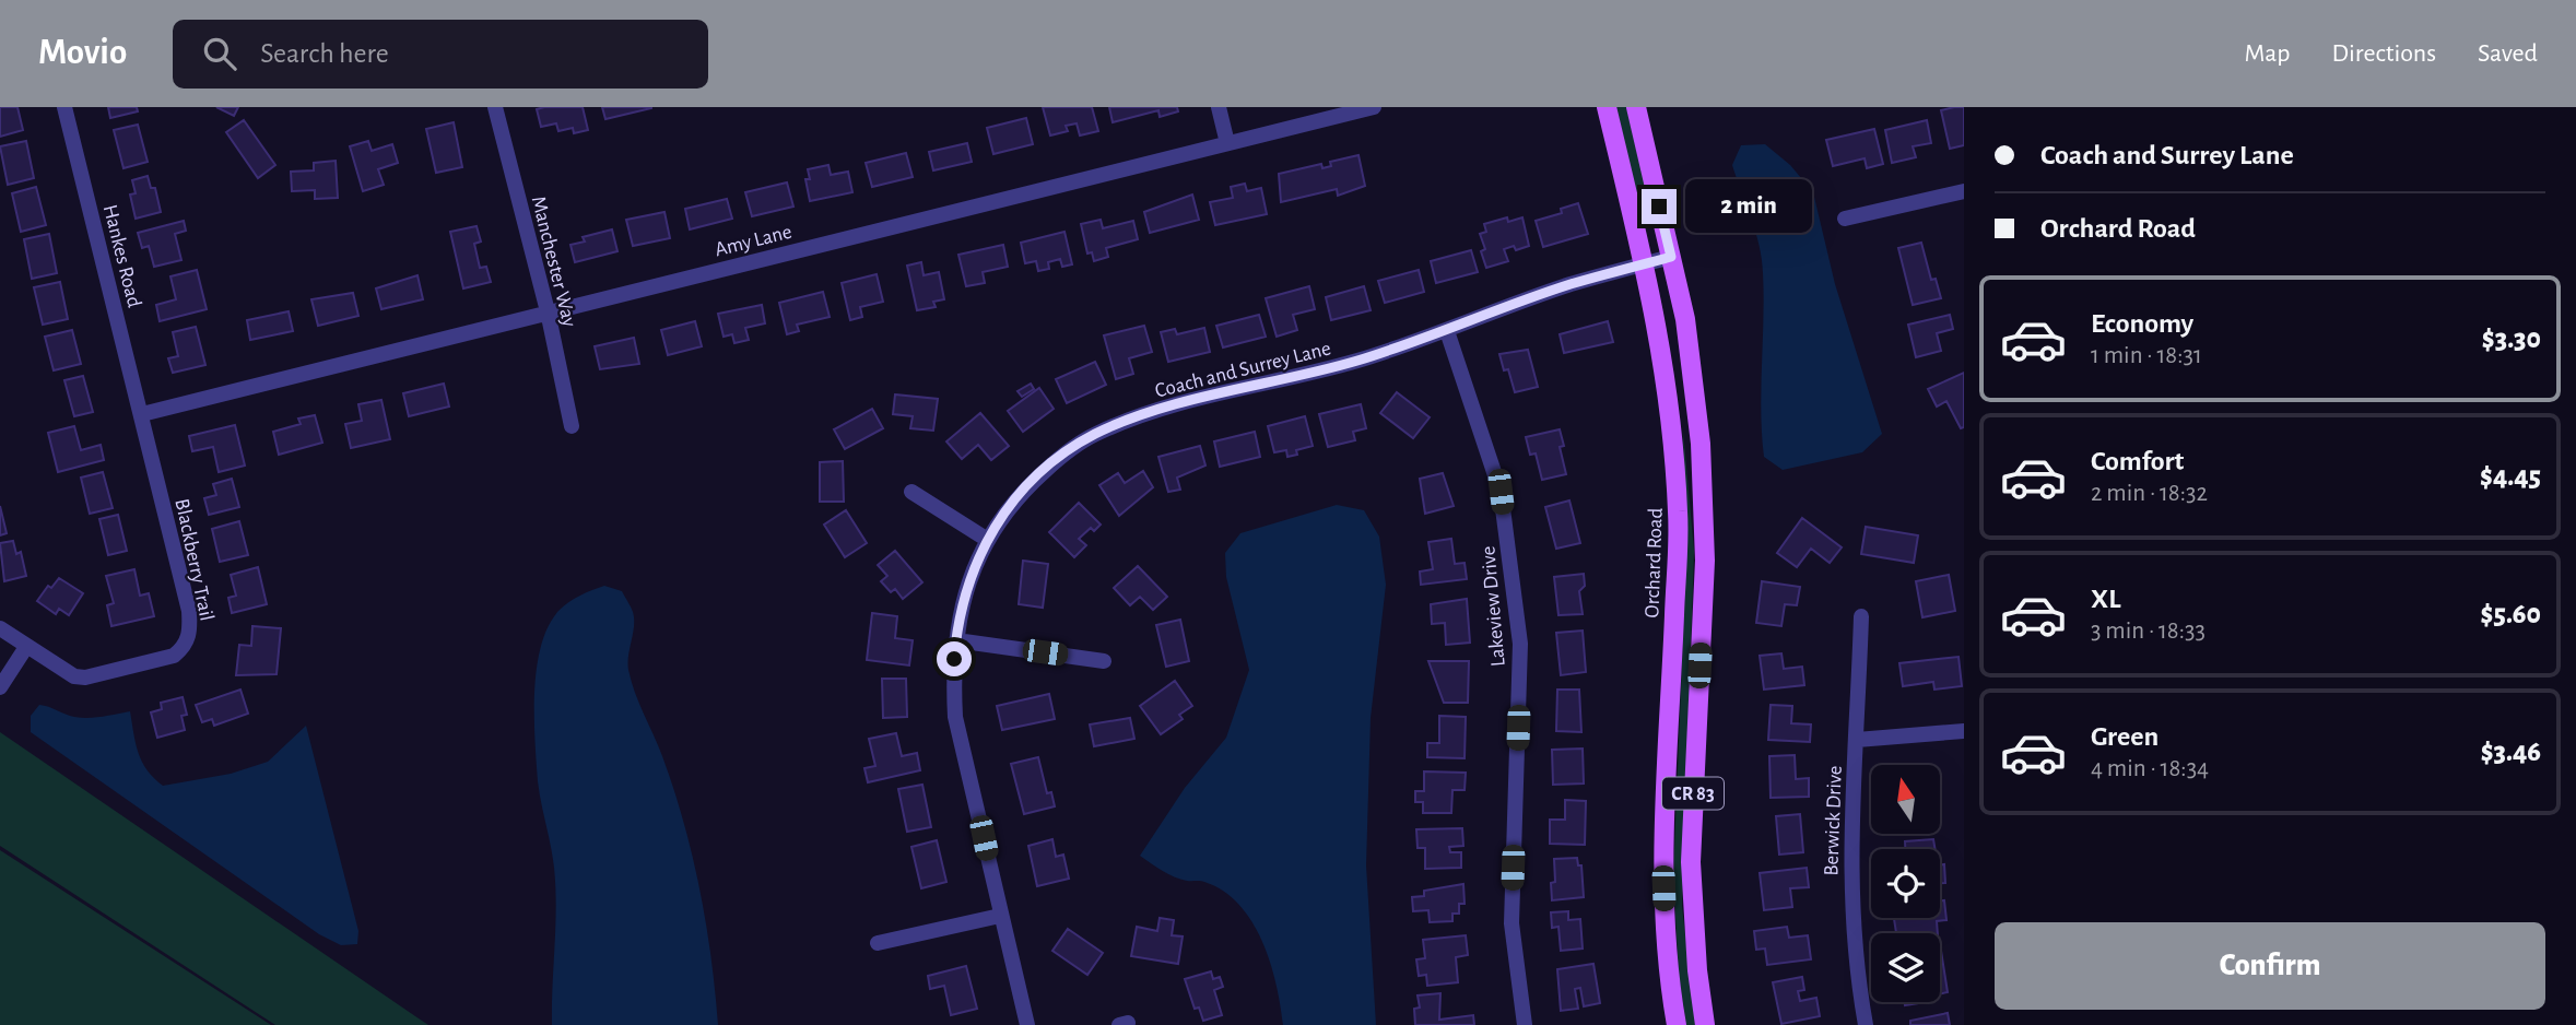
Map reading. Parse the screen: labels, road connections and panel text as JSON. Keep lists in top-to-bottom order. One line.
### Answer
{"streets":{"main road":["Orchard Road","CR 83"],"street":["Amy Lane","Hankes Road","Manchester Way","Coach and Surrey Lane","Blackberry Trail","Lakeview Drive","Berwick Drive"]},"crossings":[["Amy Lane","Hankes Road"],["Amy Lane","Manchester Way"],["Amy Lane","Blackberry Trail"],["Hankes Road","Blackberry Trail"],["Coach and Surrey Lane","Orchard Road"],["Coach and Surrey Lane","Lakeview Drive"],["Coach and Surrey Lane","CR 83"]],"north":"top","page":{"header":"Movio","search":"Search here","nav":["Map","Directions","Saved"],"banner":["Coach and Surrey Lane","Orchard Road"],"bubble":"2 min","list":[{"name":"Economy","note":"1 min · 18:31","value":"$3.30"},{"name":"Comfort","note":"2 min · 18:32","value":"$4.45"},{"name":"XL","note":"3 min · 18:33","value":"$5.60"},{"name":"Green","note":"4 min · 18:34","value":"$3.46"}],"buttons":"Confirm"}}
